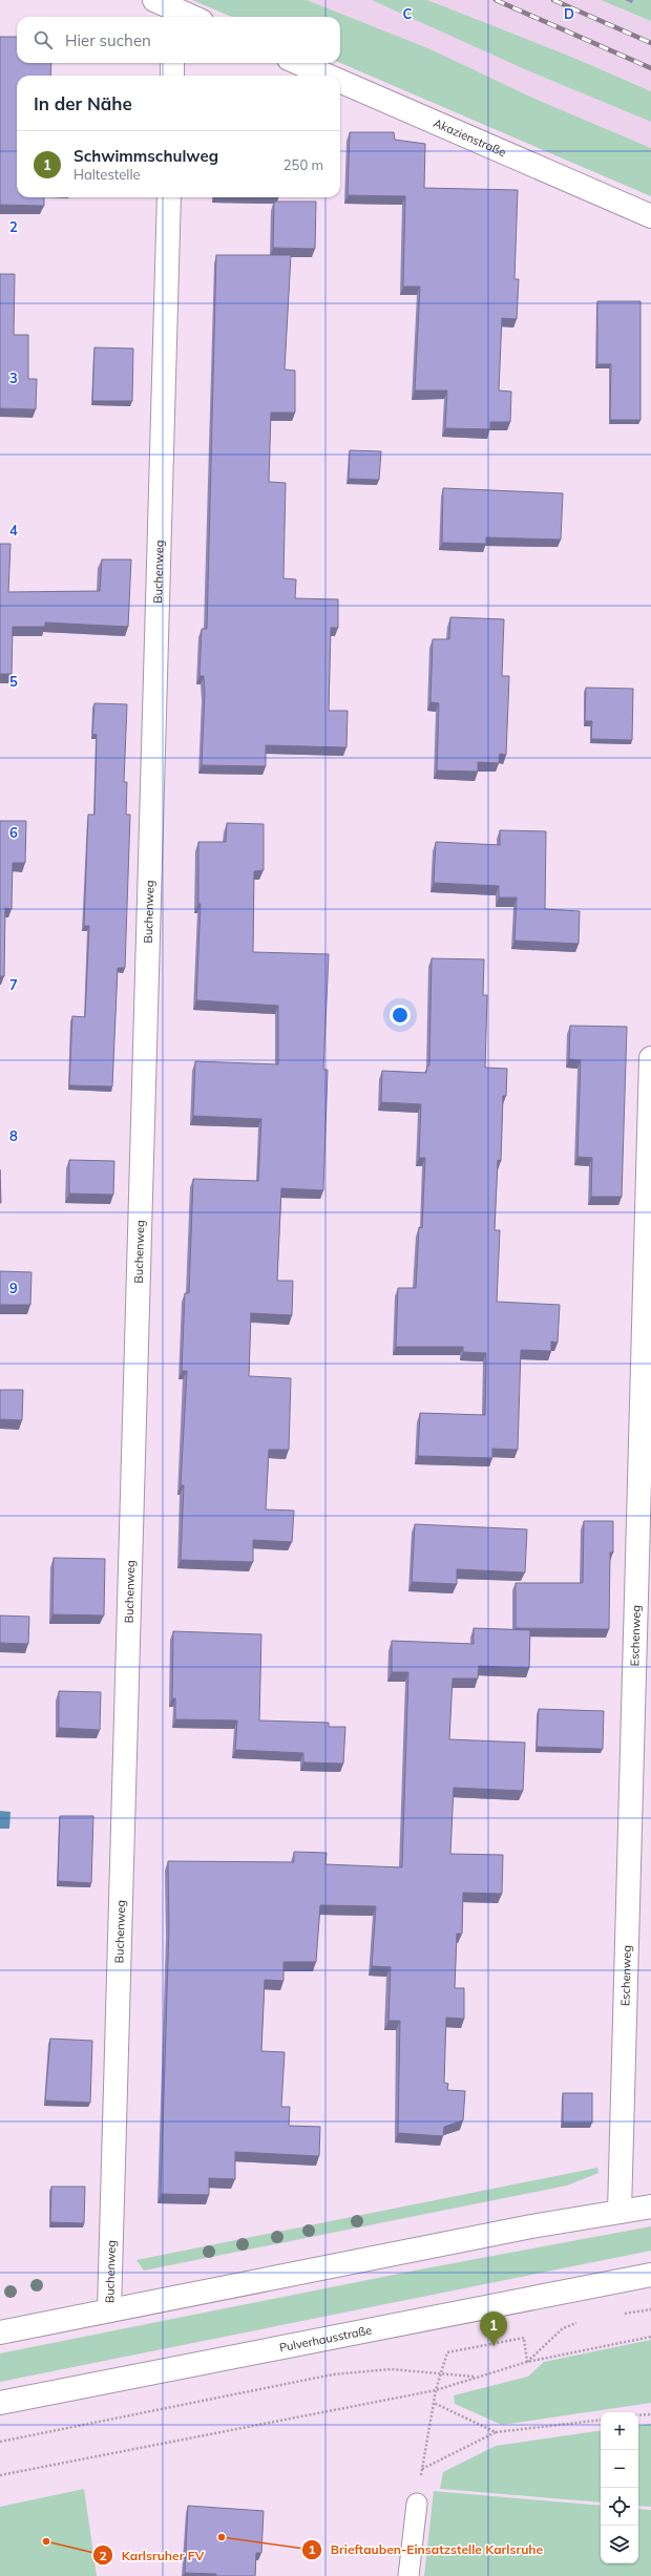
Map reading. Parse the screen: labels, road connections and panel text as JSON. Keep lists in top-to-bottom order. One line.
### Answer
{"streets":{"street":["Akazienstraße","Buchenweg","Eschenweg","Pulverhausstraße"]},"places":["Brieftauben-Einsatzstelle Karlsruhe","Karlsruher FV"],"page":{"search":"Hier suchen","heading":"In der Nähe","list":[{"mark":"1","name":"Schwimmschulweg","note":"Haltestelle","value":"250 m"}],"pins":"1","map_buttons":["+","−"]},"grid":{"columns":["C","D"],"rows":["2","3","4","5","6","7","8","9"]}}
